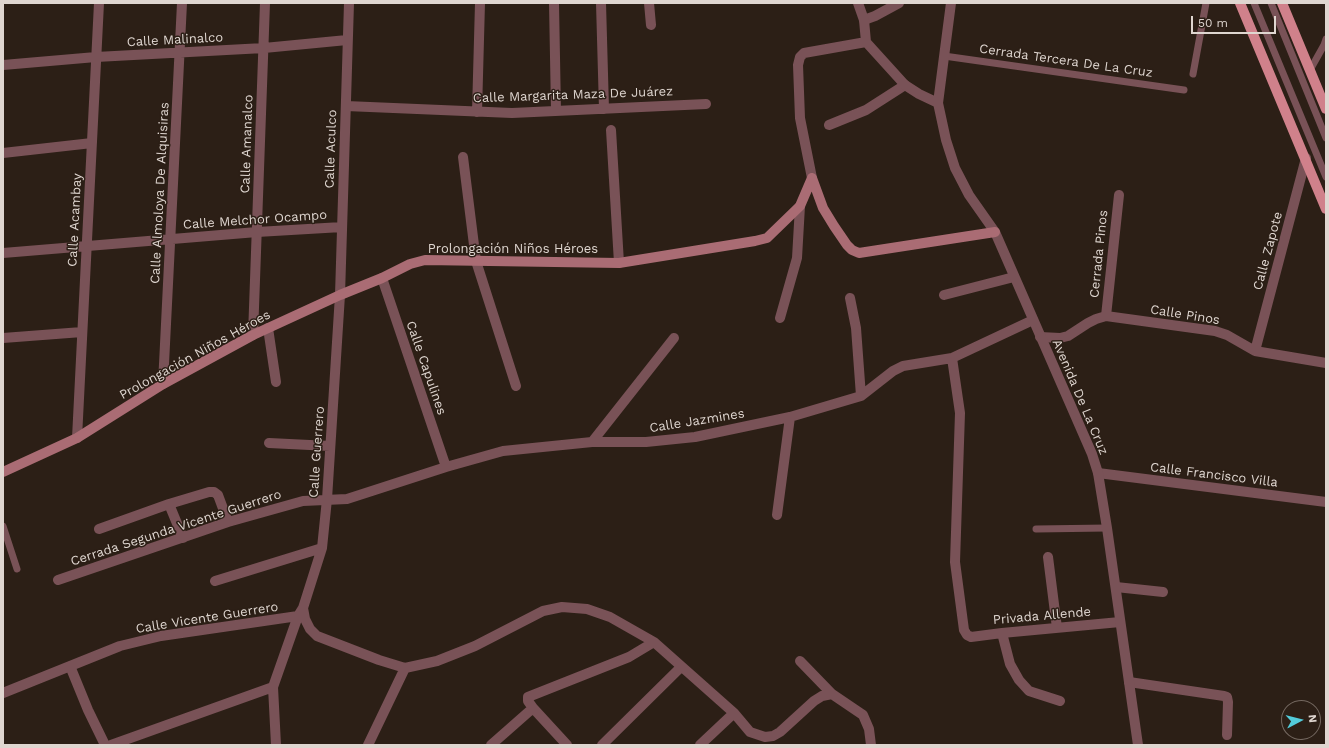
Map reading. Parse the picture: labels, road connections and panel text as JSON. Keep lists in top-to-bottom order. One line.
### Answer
{"streets":{"main road":["Prolongación Niños Héroes"],"street":["Calle Malinalco","Calle Margarita Maza De Juárez","Calle Amanalco","Calle Aculco","Calle Almoloya De Alquisiras","Calle Acambay","Calle Melchor Ocampo","Calle Zapote","Cerrada Pinos","Calle Pinos","Calle Capulines","Avenida De La Cruz","Calle Jazmines","Calle Guerrero","Calle Francisco Villa","Cerrada Segunda Vicente Guerrero","Privada Allende","Calle Vicente Guerrero"],"lane":["Cerrada Tercera De La Cruz"]},"crossings":[["Calle Malinalco","Calle Amanalco"],["Calle Malinalco","Calle Aculco"],["Calle Malinalco","Calle Almoloya De Alquisiras"],["Calle Malinalco","Calle Acambay"],["Cerrada Tercera De La Cruz","Avenida De La Cruz"],["Calle Margarita Maza De Juárez","Calle Aculco"],["Calle Amanalco","Calle Melchor Ocampo"],["Calle Amanalco","Prolongación Niños Héroes"],["Calle Aculco","Calle Melchor Ocampo"],["Calle Aculco","Prolongación Niños Héroes"],["Calle Aculco","Calle Guerrero"],["Calle Almoloya De Alquisiras","Calle Melchor Ocampo"],["Calle Almoloya De Alquisiras","Prolongación Niños Héroes"],["Calle Acambay","Calle Melchor Ocampo"],["Calle Acambay","Prolongación Niños Héroes"],["Prolongación Niños Héroes","Calle Capulines"],["Prolongación Niños Héroes","Calle Guerrero"],["Calle Zapote","Calle Pinos"],["Cerrada Pinos","Calle Pinos"],["Calle Capulines","Calle Jazmines"],["Avenida De La Cruz","Calle Jazmines"],["Avenida De La Cruz","Calle Francisco Villa"],["Avenida De La Cruz","Privada Allende"],["Calle Jazmines","Calle Guerrero"],["Calle Jazmines","Cerrada Segunda Vicente Guerrero"],["Calle Jazmines","Privada Allende"],["Calle Guerrero","Cerrada Segunda Vicente Guerrero"],["Calle Guerrero","Calle Vicente Guerrero"]],"scale_bar":"50 m","north":"right"}
